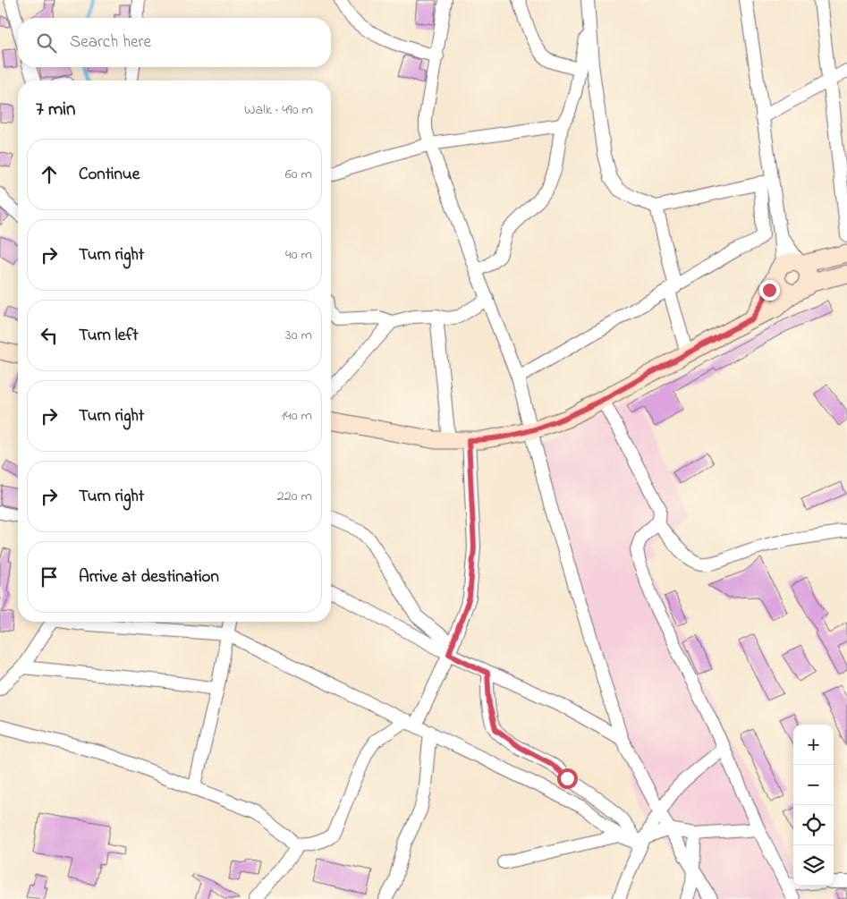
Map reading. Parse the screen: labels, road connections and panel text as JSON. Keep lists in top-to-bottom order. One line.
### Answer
{"page":{"search":"Search here","heading":["7 min","Walk · 490 m"],"list":[["Continue","60 m"],["Turn right","40 m"],["Turn left","30 m"],["Turn right","140 m"],["Turn right","220 m"],"Arrive at destination"],"map_buttons":["+","−"]}}
